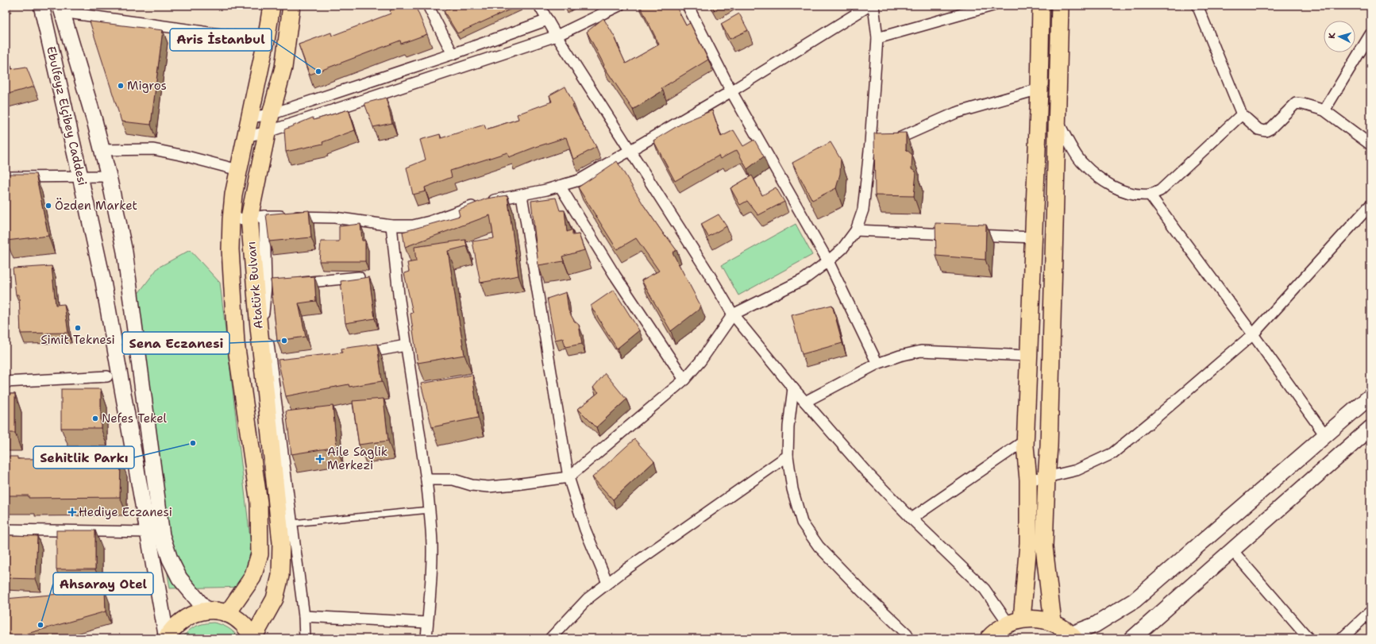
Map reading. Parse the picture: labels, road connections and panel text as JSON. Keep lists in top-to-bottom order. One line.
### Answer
{"streets":{"main road":["Ebulfeyz Elçibey Caddesi","Atatürk Bulvarı"]},"places":{"other":["Aris İstanbul","Migros","Özden Market","Simit Teknesi","Sena Eczanesi","Nefes Tekel","Sehitlik Parkı","Ahsaray Otel"],"health":["Aile Saglik Merkezi","Hediye Eczanesi"]},"north":"left"}
